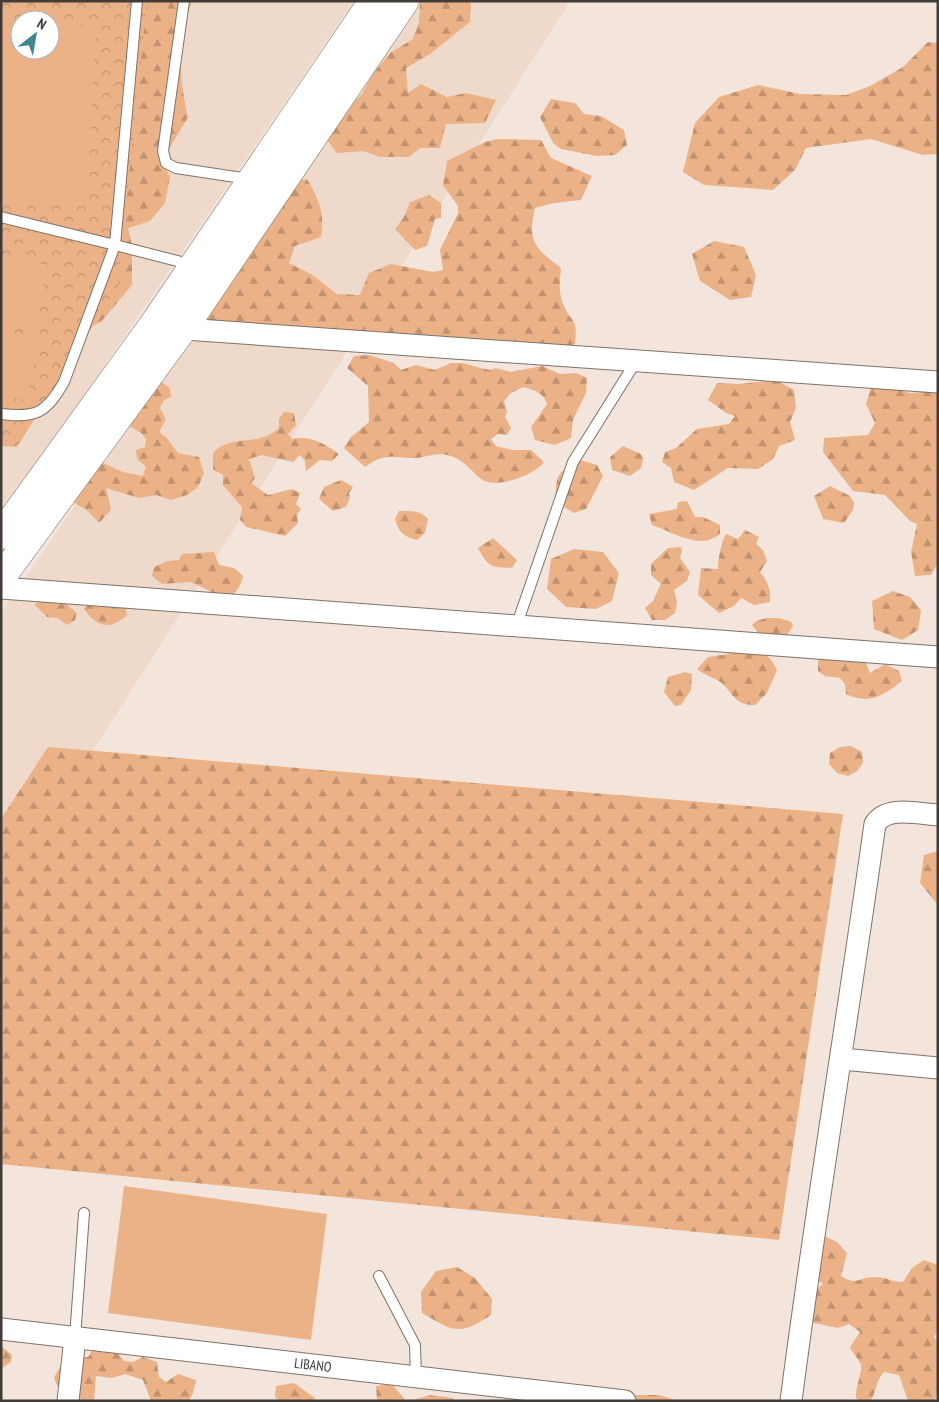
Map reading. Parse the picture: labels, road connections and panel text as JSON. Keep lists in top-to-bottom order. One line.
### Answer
{"streets":{"street":["LIBANO"]},"north":"top right"}
